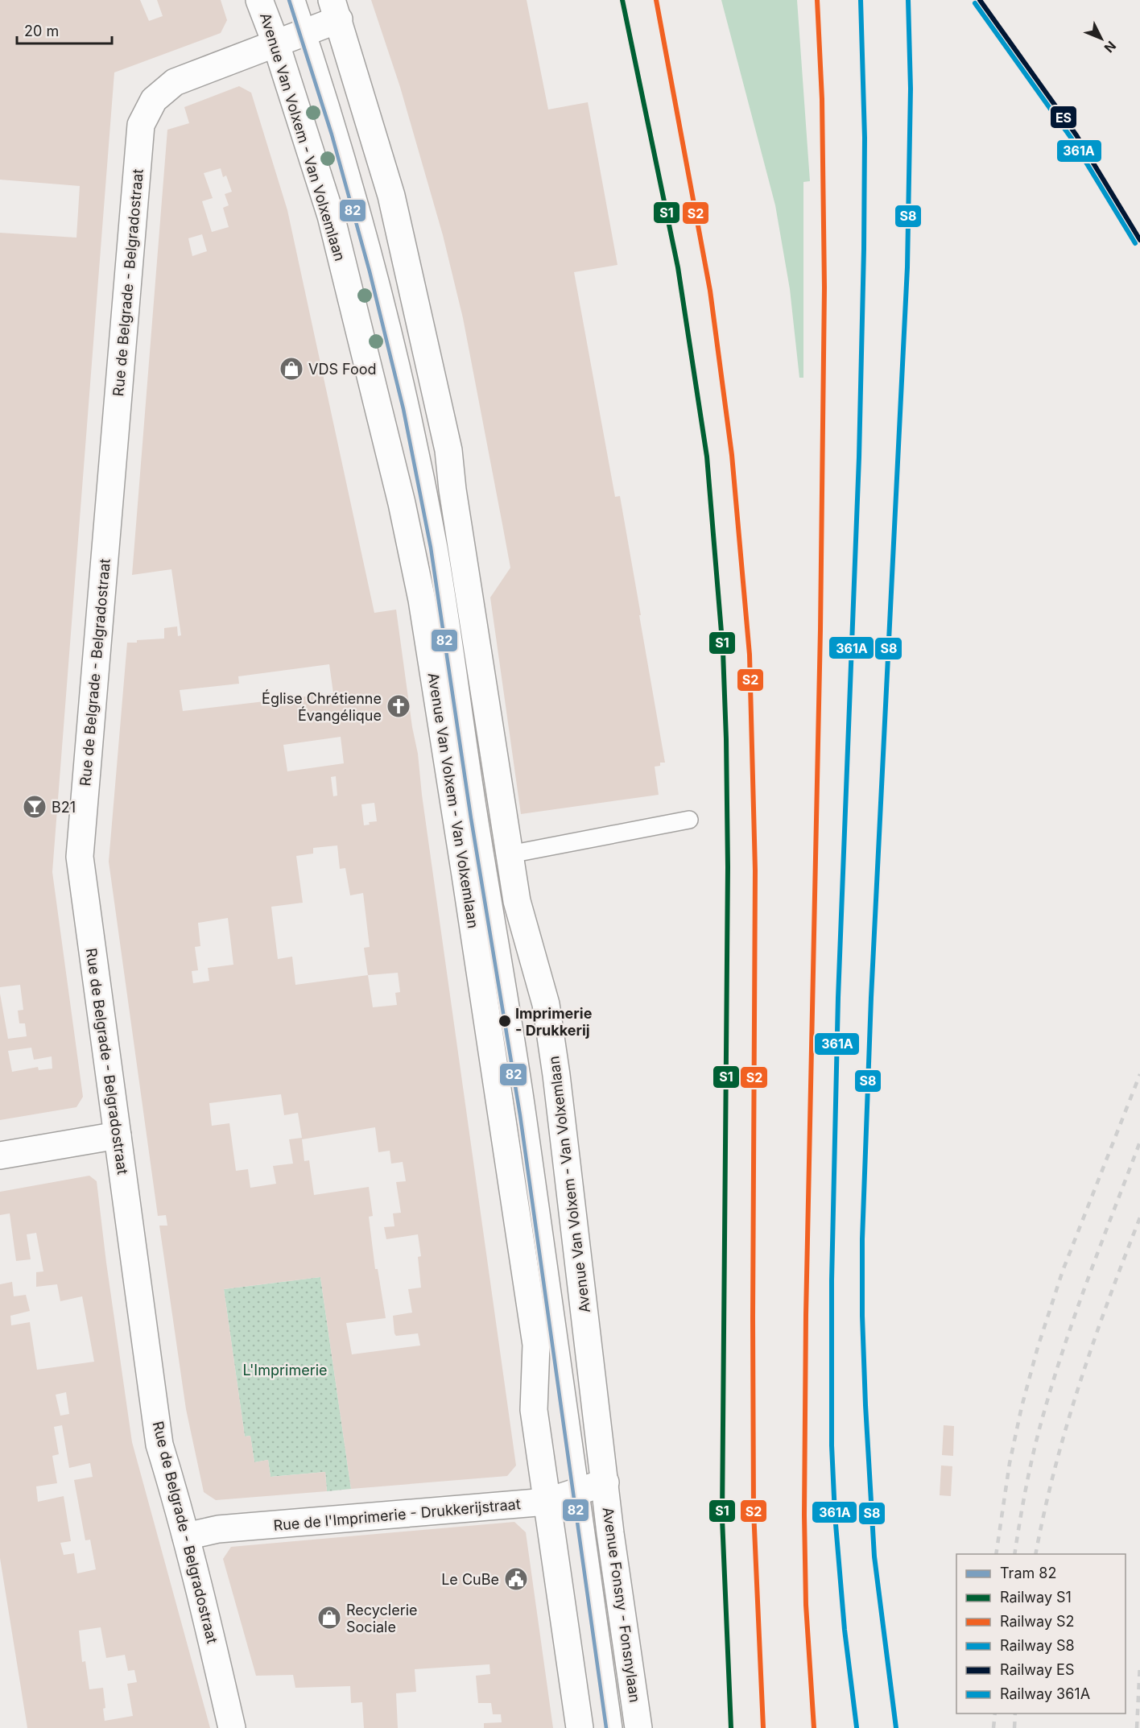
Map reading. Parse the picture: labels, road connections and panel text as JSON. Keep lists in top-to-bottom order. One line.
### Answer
{"streets":{"main road":["Avenue Van Volxem - Van Volxemlaan","Rue de Belgrade - Belgradostraat","Rue de l'Imprimerie - Drukkerijstraat","Avenue Fonsny - Fonsnylaan"]},"crossings":[["Avenue Van Volxem - Van Volxemlaan","Rue de Belgrade - Belgradostraat"],["Avenue Van Volxem - Van Volxemlaan","Rue de l'Imprimerie - Drukkerijstraat"],["Avenue Van Volxem - Van Volxemlaan","Avenue Fonsny - Fonsnylaan"],["Rue de Belgrade - Belgradostraat","Rue de l'Imprimerie - Drukkerijstraat"],["Rue de l'Imprimerie - Drukkerijstraat","Avenue Fonsny - Fonsnylaan"]],"parks":["L'Imprimerie"],"places":{"shop":["VDS Food","Recyclerie Sociale"],"church":["Église Chrétienne Évangélique"],"bar":["B21"],"other":["Imprimerie - Drukkerij"],"public building":["Le CuBe"]},"lines":["tram line 82","rail line S1","rail line S2","rail line S8","rail line ES","rail line 361A"],"legend":["Tram 82","Railway S1","Railway S2","Railway S8","Railway ES","Railway 361A"],"scale_bar":"20 m","north":"bottom right"}
